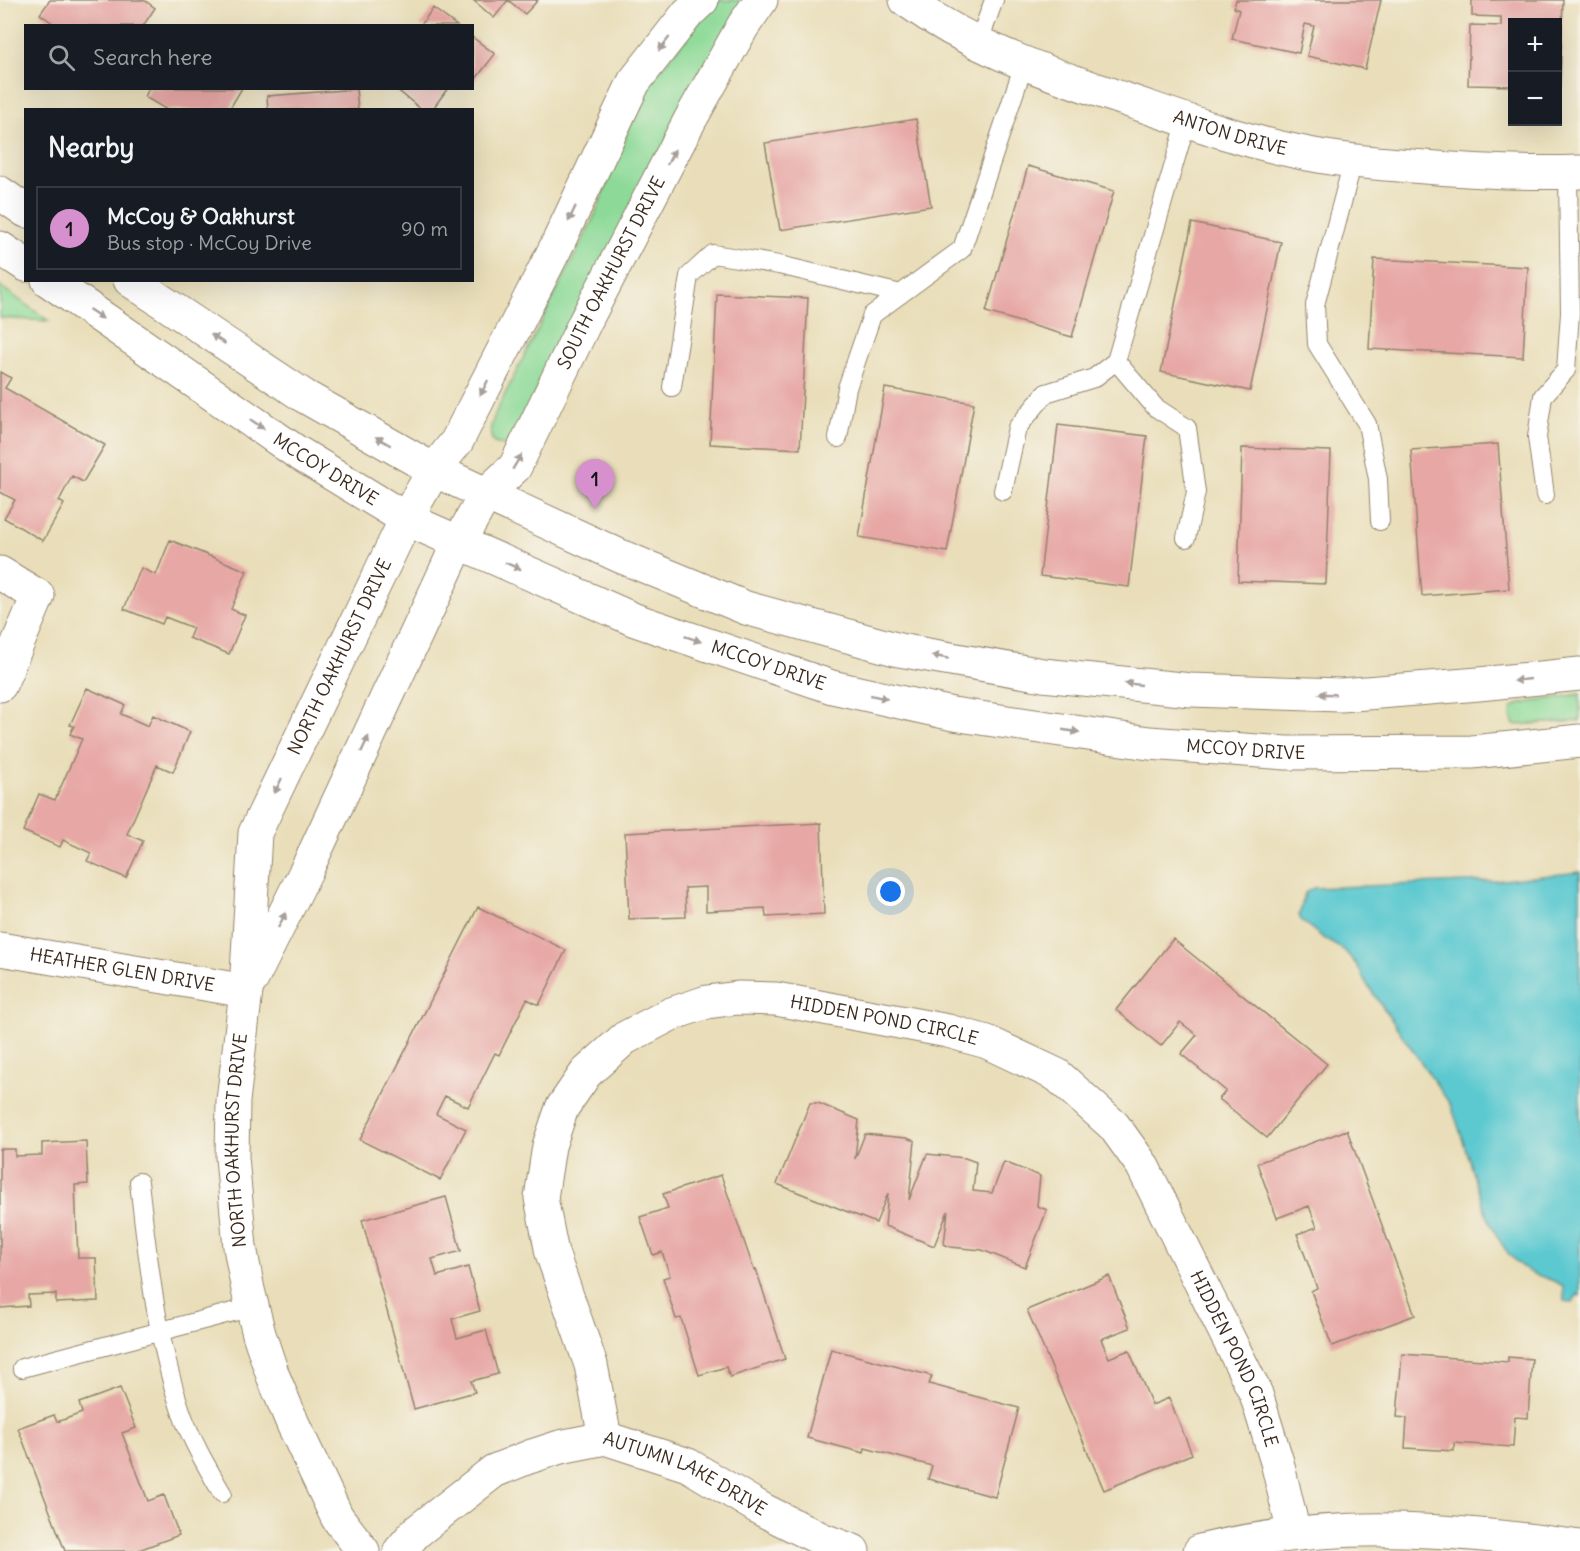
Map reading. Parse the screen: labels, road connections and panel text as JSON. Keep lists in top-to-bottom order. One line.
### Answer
{"streets":{"street":["ANTON DRIVE","SOUTH OAKHURST DRIVE","MCCOY DRIVE","NORTH OAKHURST DRIVE","HEATHER GLEN DRIVE","HIDDEN POND CIRCLE","AUTUMN LAKE DRIVE"]},"crossings":[["SOUTH OAKHURST DRIVE","MCCOY DRIVE"],["SOUTH OAKHURST DRIVE","NORTH OAKHURST DRIVE"],["MCCOY DRIVE","NORTH OAKHURST DRIVE"],["NORTH OAKHURST DRIVE","HEATHER GLEN DRIVE"],["HIDDEN POND CIRCLE","AUTUMN LAKE DRIVE"]],"page":{"map_buttons":["+","−"],"search":"Search here","heading":"Nearby","list":[{"mark":"1","name":"McCoy & Oakhurst","note":"Bus stop · McCoy Drive","value":"90 m"}],"pins":"1"}}
